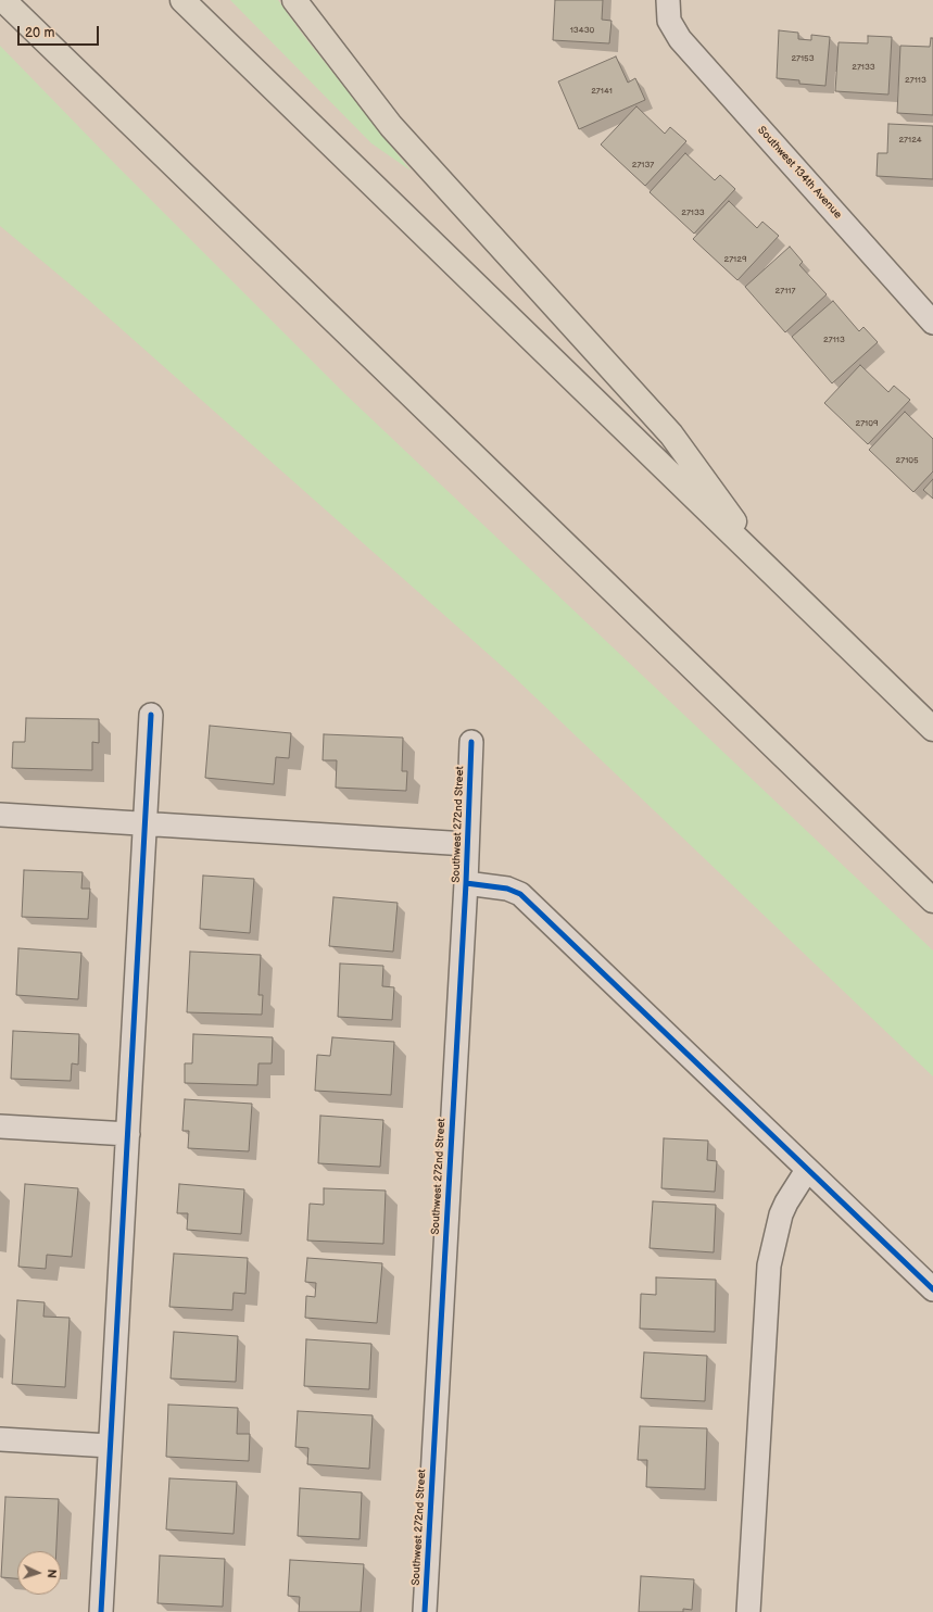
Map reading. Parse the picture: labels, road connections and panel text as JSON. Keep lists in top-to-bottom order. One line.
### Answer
{"streets":{"street":["Southwest 134th Avenue","Southwest 272nd Street"]},"house_numbers":["13430","27153","27133","27113","27141","27124","27137","27133","27129","27117","27113","27109","27105"],"scale_bar":"20 m","north":"right"}
